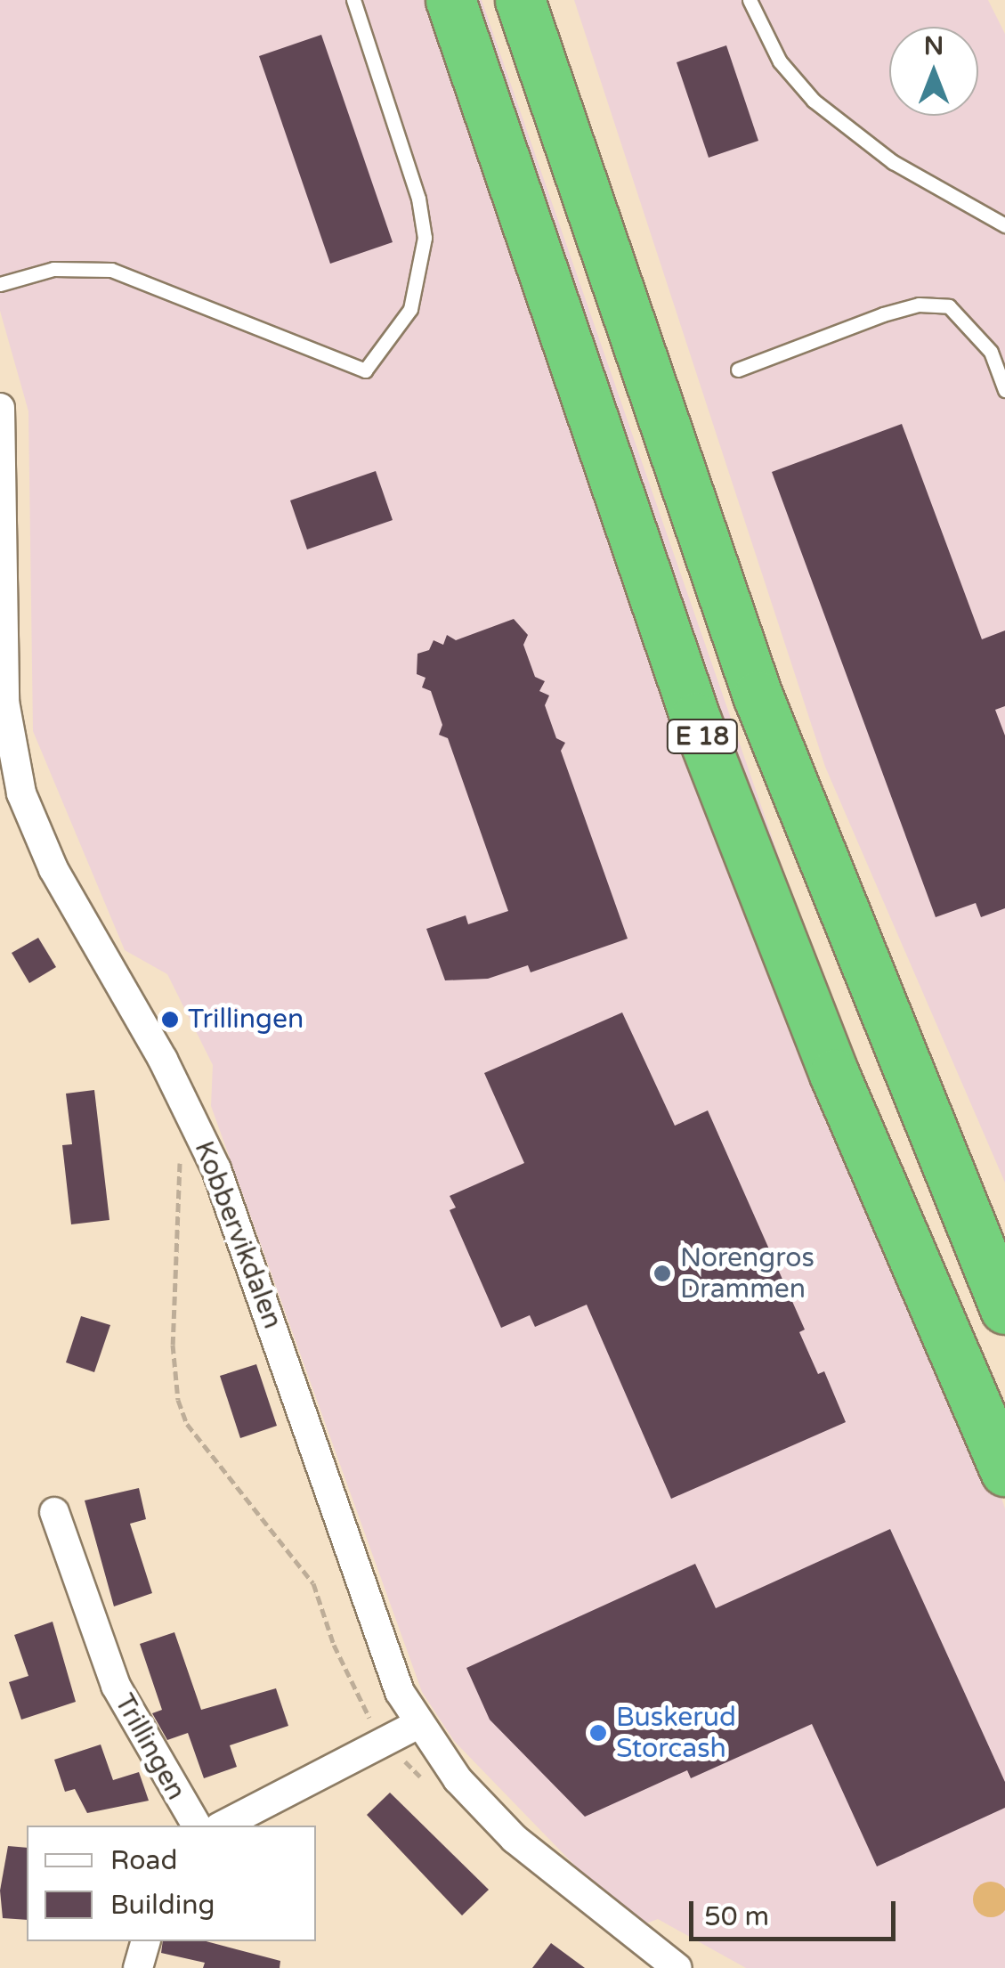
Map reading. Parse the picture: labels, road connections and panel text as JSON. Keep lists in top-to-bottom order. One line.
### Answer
{"streets":{"highway":["E 18"],"street":["Kobbervikdalen","Trillingen"]},"places":["Trillingen","Norengros Drammen","Buskerud Storcash"],"legend":["Road","Building"],"scale_bar":"50 m","north":"top"}
